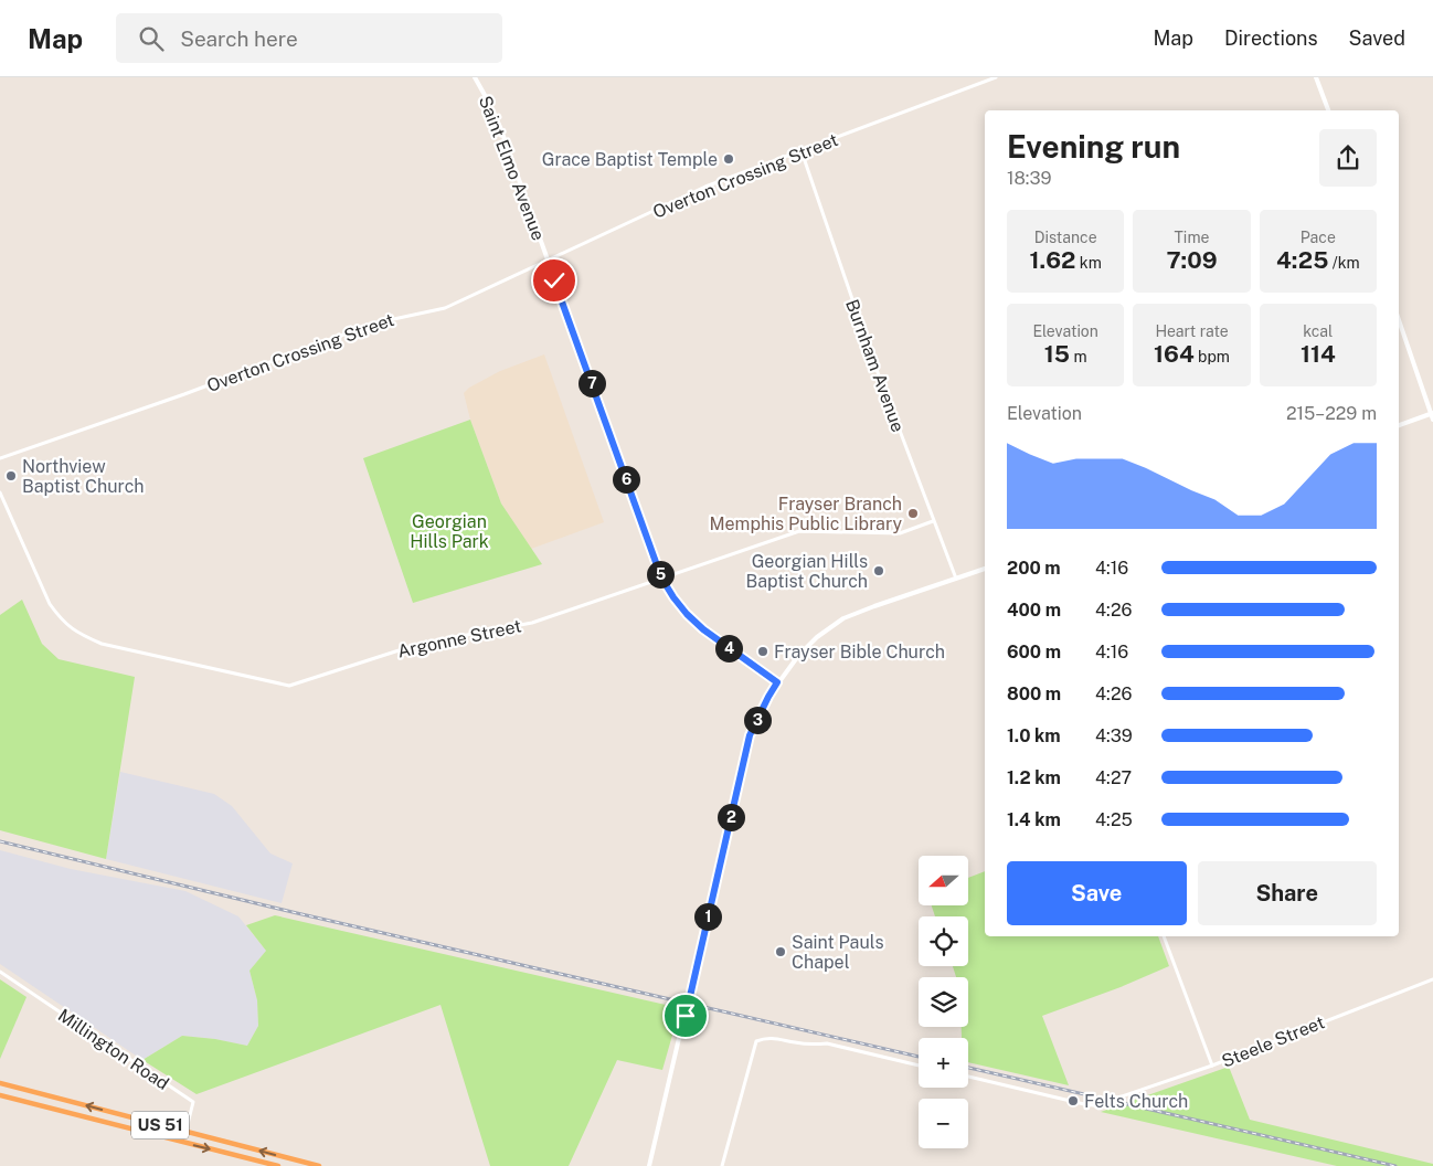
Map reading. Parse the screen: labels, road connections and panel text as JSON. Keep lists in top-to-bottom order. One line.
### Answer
{"streets":{"highway":["US 51"],"main road":["Saint Elmo Avenue"],"street":["Overton Crossing Street","Burnham Avenue","Argonne Street","Steele Street","Millington Road"]},"crossings":[["Saint Elmo Avenue","Overton Crossing Street"],["Saint Elmo Avenue","Argonne Street"],["Overton Crossing Street","Burnham Avenue"],["Burnham Avenue","Argonne Street"],["Millington Road","US 51"]],"parks":["Georgian Hills Park"],"places":["Grace Baptist Temple","Northview Baptist Church","Frayser Branch Memphis Public Library","Georgian Hills Baptist Church","Frayser Bible Church","Saint Pauls Chapel","Felts Church"],"north":"left","page":{"header":"Map","search":"Search here","nav":["Map","Directions","Saved"],"heading":["Evening run","18:39"],"stats":[["Distance","1.62 km"],["Time","7:09"],["Pace","4:25 /km"],["Elevation","15 m"],["Heart rate","164 bpm"],["kcal","114"]],"pins":["7","6","5","4","3","2","1"],"chart":["Elevation","215–229 m"],"list":[{"name":"200 m","note":"4:16"},{"name":"400 m","note":"4:26"},{"name":"600 m","note":"4:16"},{"name":"800 m","note":"4:26"},{"name":"1.0 km","note":"4:39"},{"name":"1.2 km","note":"4:27"},{"name":"1.4 km","note":"4:25"}],"buttons":["Save","Share"],"map_buttons":["+","−"]}}
